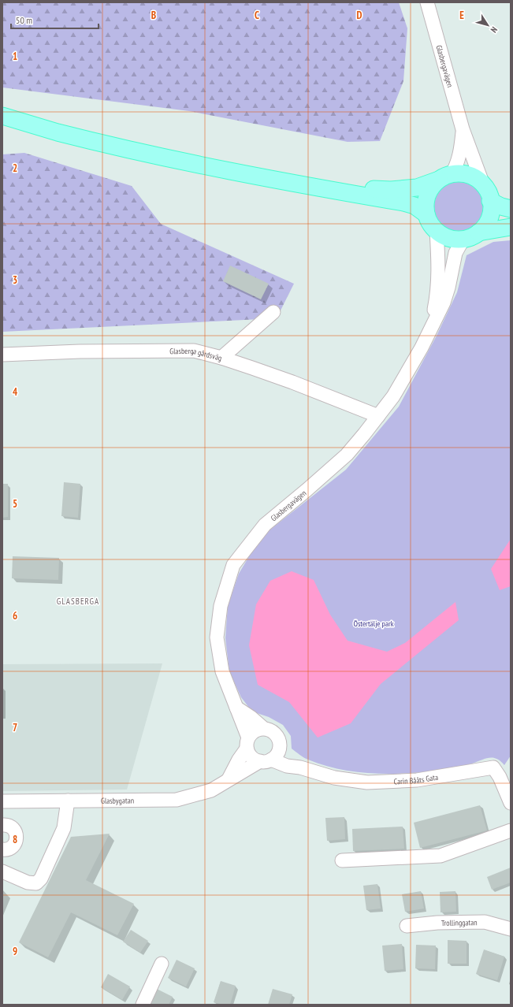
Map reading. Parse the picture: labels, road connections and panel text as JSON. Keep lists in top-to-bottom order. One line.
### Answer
{"streets":{"street":["Glasbergavägen","Glasberga gårdsväg","Carin Bååts Gata","Glasbygatan","Trollinggatan"]},"crossings":[["Glasbergavägen","Glasberga gårdsväg"],["Glasbergavägen","Carin Bååts Gata"],["Glasbergavägen","Glasbygatan"],["Carin Bååts Gata","Glasbygatan"]],"districts":["GLASBERGA"],"parks":["Östertälje park"],"scale_bar":"50 m","north":"bottom right","grid":{"columns":["B","C","D","E"],"rows":["1","2","3","4","5","6","7","8","9"]}}
